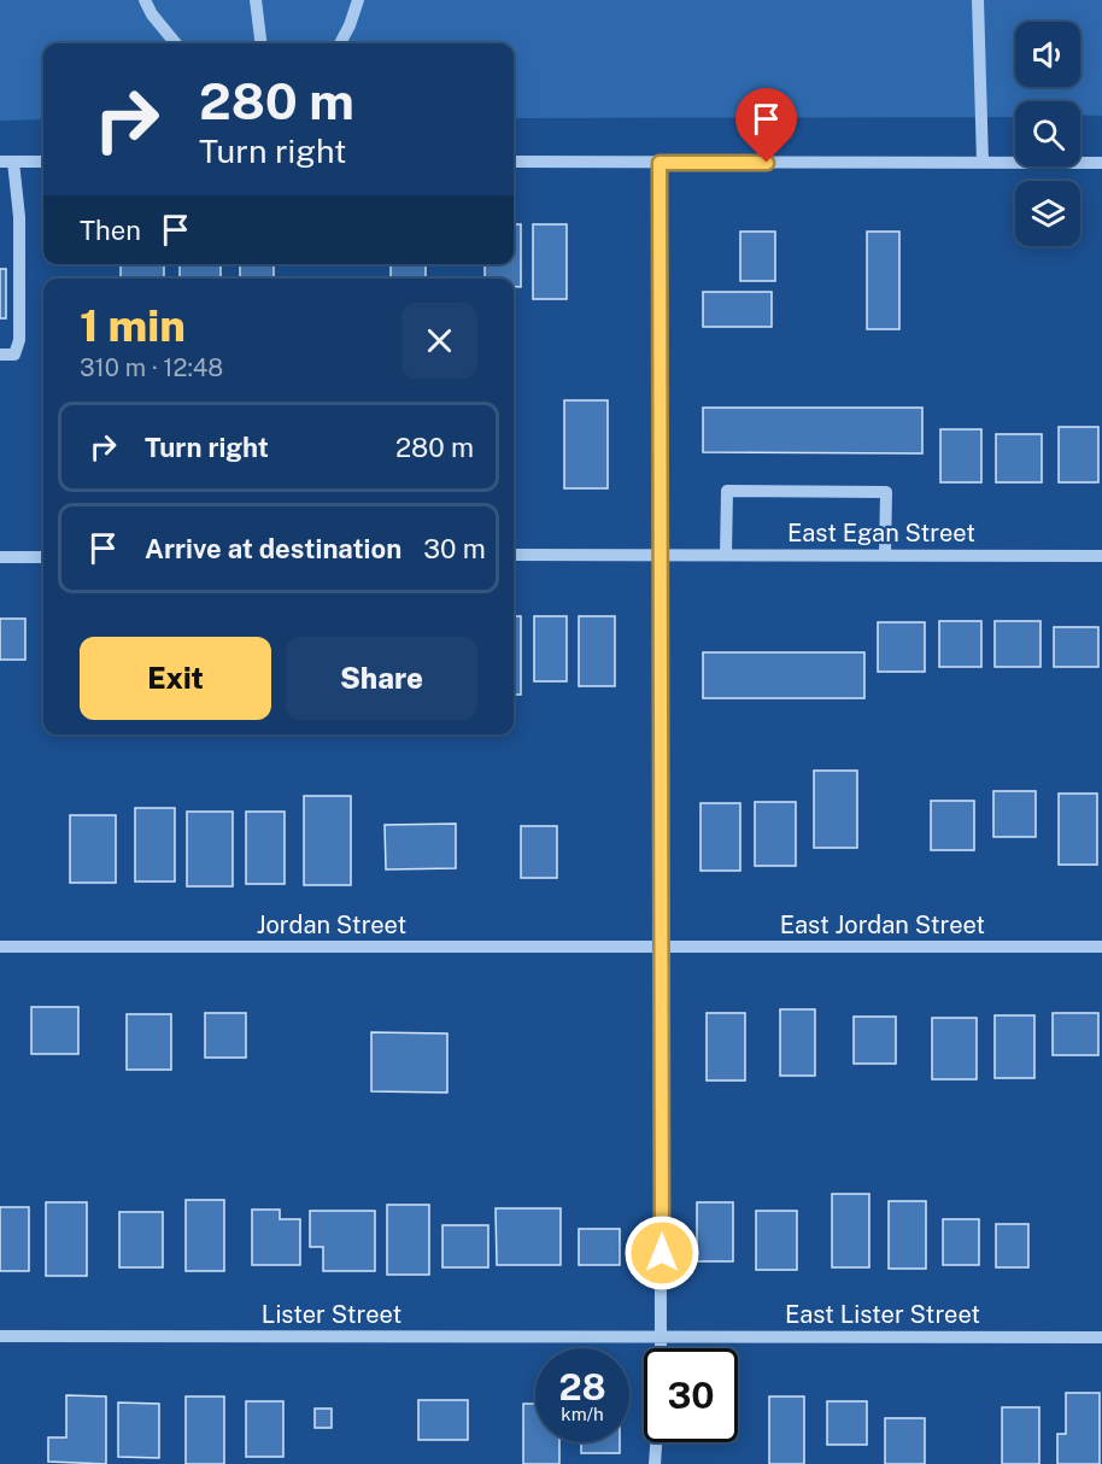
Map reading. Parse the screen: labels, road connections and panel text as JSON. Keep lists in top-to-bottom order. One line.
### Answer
{"streets":{"street":["East Egan Street","Jordan Street","East Jordan Street","Lister Street","East Lister Street"]},"crossings":[["Jordan Street","East Jordan Street"],["Lister Street","East Lister Street"]],"page":{"turn":["280 m","Turn right"],"then":"Then","heading":["1 min","310 m · 12:48"],"list":[{"name":"Turn right","value":"280 m"},{"name":"Arrive at destination","value":"30 m"}],"buttons":["Exit","Share"],"speed":"28 km/h","limit":"30"}}
